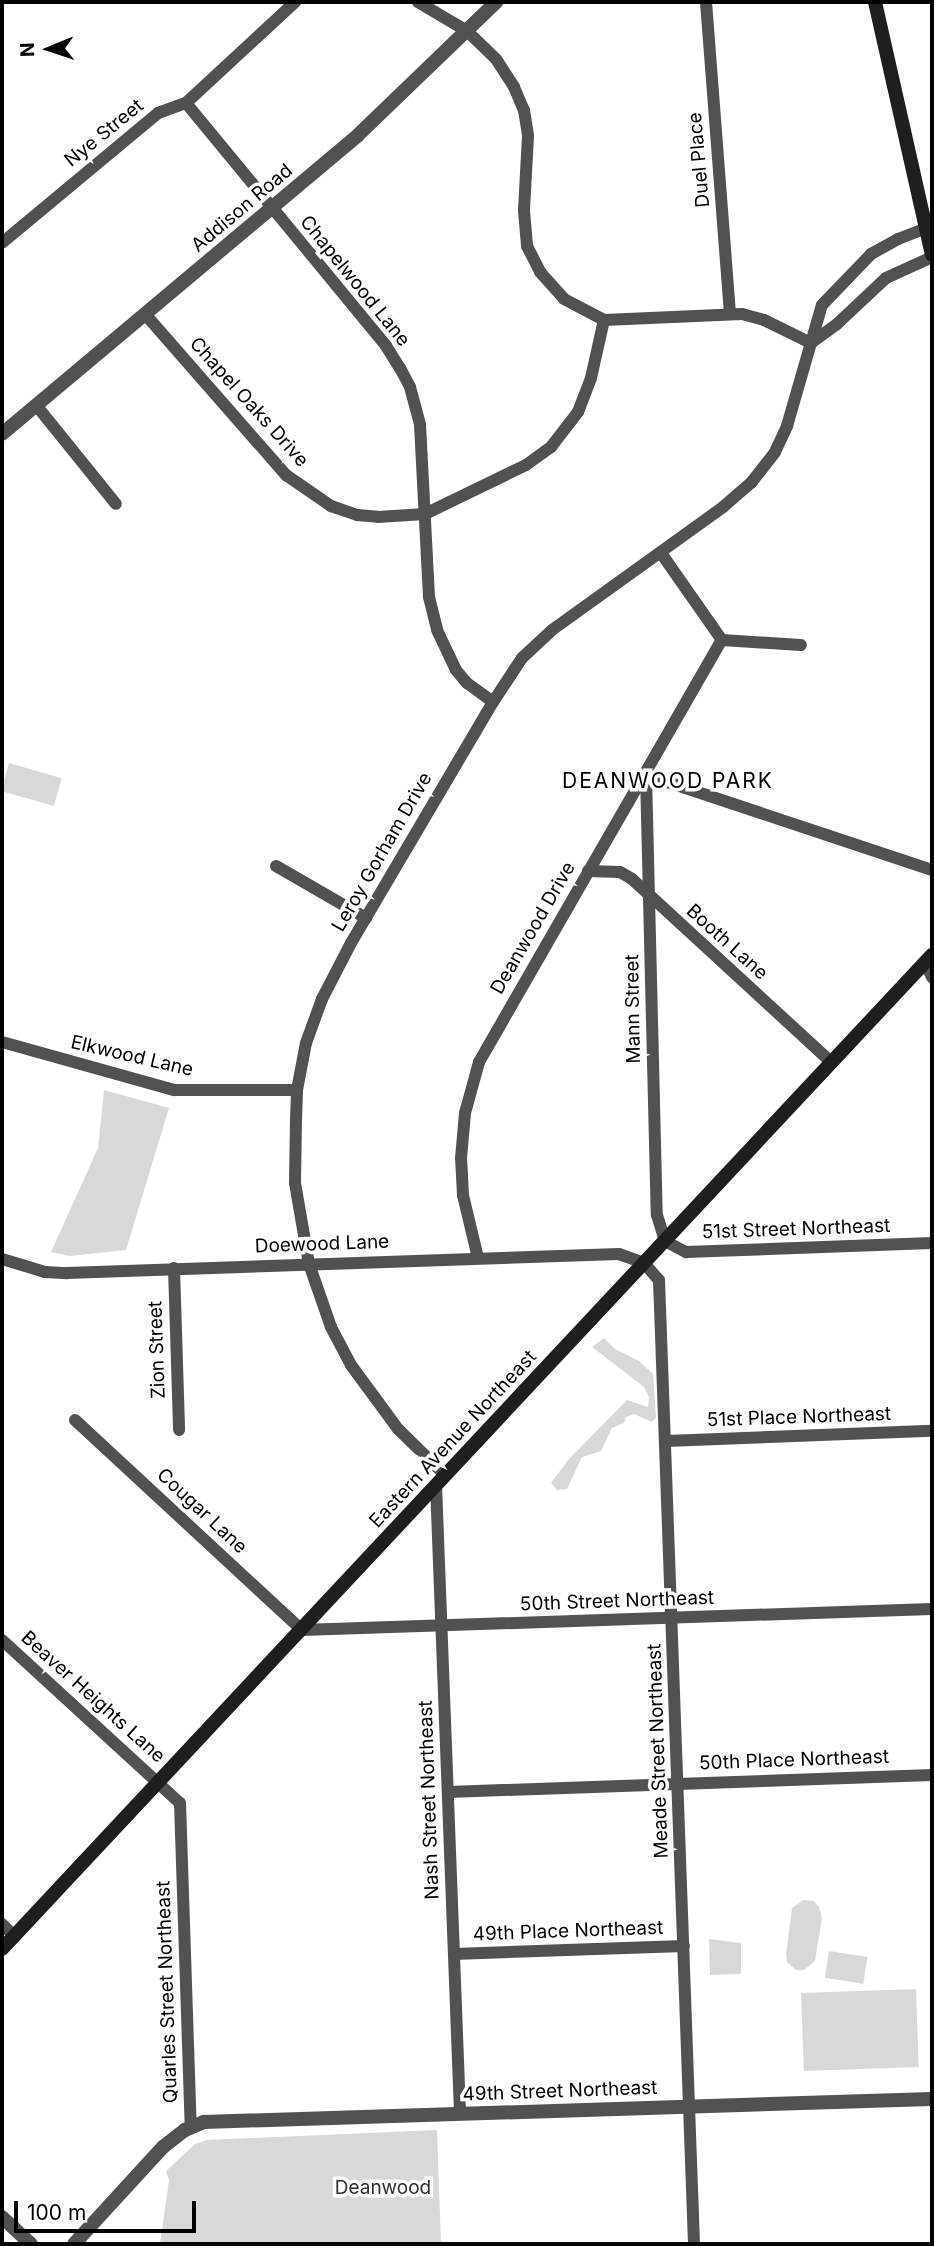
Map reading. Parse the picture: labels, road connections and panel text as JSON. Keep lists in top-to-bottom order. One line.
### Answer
{"streets":{"main road":["Eastern Avenue Northeast"],"street":["Nye Street","Duel Place","Addison Road","Chapelwood Lane","Chapel Oaks Drive","Leroy Gorham Drive","Deanwood Drive","Booth Lane","Mann Street","Elkwood Lane","51st Street Northeast","Doewood Lane","Zion Street","51st Place Northeast","Cougar Lane","50th Street Northeast","Beaver Heights Lane","Meade Street Northeast","50th Place Northeast","Nash Street Northeast","49th Place Northeast","Quarles Street Northeast","49th Street Northeast"]},"crossings":[["Nye Street","Chapelwood Lane"],["Addison Road","Chapelwood Lane"],["Addison Road","Chapel Oaks Drive"],["Chapelwood Lane","Chapel Oaks Drive"],["Chapelwood Lane","Leroy Gorham Drive"],["Leroy Gorham Drive","Elkwood Lane"],["Leroy Gorham Drive","Doewood Lane"],["Leroy Gorham Drive","Eastern Avenue Northeast"],["Leroy Gorham Drive","Nash Street Northeast"],["Deanwood Drive","Booth Lane"],["Deanwood Drive","Mann Street"],["Deanwood Drive","Doewood Lane"],["Booth Lane","Mann Street"],["Booth Lane","Eastern Avenue Northeast"],["Mann Street","51st Street Northeast"],["Mann Street","Eastern Avenue Northeast"],["51st Street Northeast","Eastern Avenue Northeast"],["Doewood Lane","Zion Street"],["Doewood Lane","Eastern Avenue Northeast"],["Doewood Lane","Meade Street Northeast"],["51st Place Northeast","Meade Street Northeast"],["Eastern Avenue Northeast","Cougar Lane"],["Eastern Avenue Northeast","50th Street Northeast"],["Eastern Avenue Northeast","Beaver Heights Lane"],["Eastern Avenue Northeast","Meade Street Northeast"],["Eastern Avenue Northeast","Nash Street Northeast"],["Eastern Avenue Northeast","Quarles Street Northeast"],["Cougar Lane","50th Street Northeast"],["50th Street Northeast","Meade Street Northeast"],["50th Street Northeast","Nash Street Northeast"],["Beaver Heights Lane","Quarles Street Northeast"],["Meade Street Northeast","50th Place Northeast"],["Meade Street Northeast","49th Place Northeast"],["Meade Street Northeast","49th Street Northeast"],["50th Place Northeast","Nash Street Northeast"],["Nash Street Northeast","49th Place Northeast"],["Nash Street Northeast","49th Street Northeast"],["Quarles Street Northeast","49th Street Northeast"]],"districts":["DEANWOOD PARK"],"parks":["Deanwood"],"scale_bar":"100 m","north":"left"}
